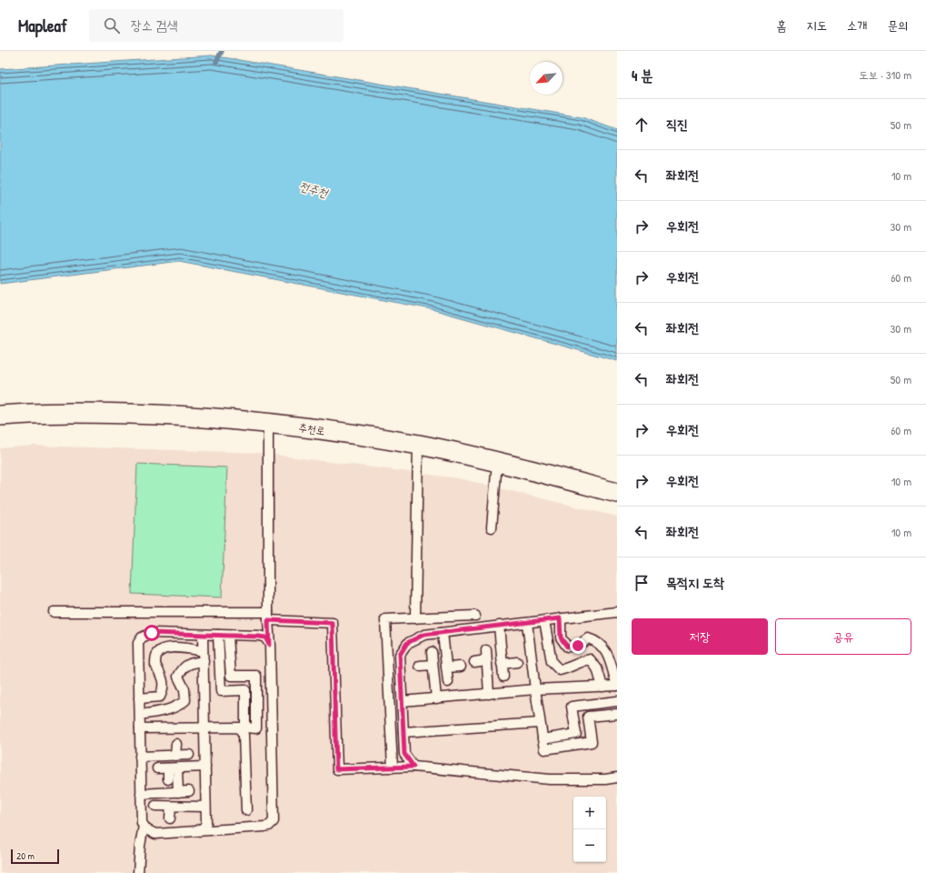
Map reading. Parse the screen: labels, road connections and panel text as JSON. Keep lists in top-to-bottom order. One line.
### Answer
{"streets":{"street":["추천로"]},"water":["전주천"],"scale_bar":"20 m","north":"bottom left","page":{"header":"Mapleaf","search":"장소 검색","nav":["홈","지도","소개","문의"],"heading":["4 분","도보 · 310 m"],"list":[["직진","50 m"],["좌회전","10 m"],["우회전","30 m"],["우회전","60 m"],["좌회전","30 m"],["좌회전","50 m"],["우회전","60 m"],["우회전","10 m"],["좌회전","10 m"],"목적지 도착"],"buttons":["저장","공유"],"map_buttons":["+","−"],"scale":"20 m"}}
